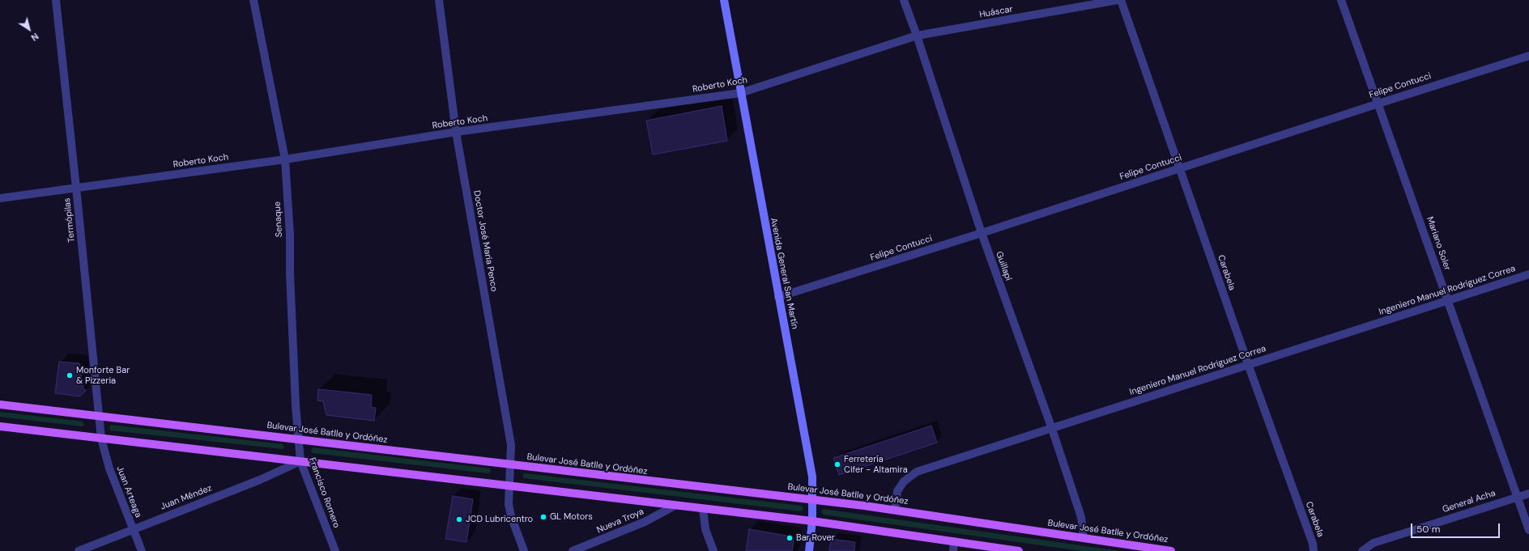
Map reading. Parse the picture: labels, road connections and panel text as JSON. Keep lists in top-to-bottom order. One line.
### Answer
{"streets":{"main road":["Avenida General San Martín","Bulevar José Batlle y Ordóñez"],"street":["Huáscar","Roberto Koch","Felipe Contucci","Senaque","Termópilas","Doctor José María Penco","Mariano Soler","Guillapí","Carabela","Ingeniero Manuel Rodríguez Correa","Juan Arteaga","Francisco Romero","Juan Méndez","General Acha","Nueva Troya"]},"crossings":[["Huáscar","Roberto Koch"],["Huáscar","Guillapí"],["Roberto Koch","Senaque"],["Roberto Koch","Termópilas"],["Roberto Koch","Doctor José María Penco"],["Roberto Koch","Guillapí"],["Roberto Koch","Avenida General San Martín"],["Felipe Contucci","Mariano Soler"],["Felipe Contucci","Guillapí"],["Felipe Contucci","Carabela"],["Felipe Contucci","Avenida General San Martín"],["Senaque","Bulevar José Batlle y Ordóñez"],["Senaque","Francisco Romero"],["Termópilas","Bulevar José Batlle y Ordóñez"],["Termópilas","Juan Arteaga"],["Doctor José María Penco","Bulevar José Batlle y Ordóñez"],["Mariano Soler","Ingeniero Manuel Rodríguez Correa"],["Mariano Soler","General Acha"],["Guillapí","Ingeniero Manuel Rodríguez Correa"],["Guillapí","Bulevar José Batlle y Ordóñez"],["Carabela","Ingeniero Manuel Rodríguez Correa"],["Avenida General San Martín","Bulevar José Batlle y Ordóñez"],["Ingeniero Manuel Rodríguez Correa","Bulevar José Batlle y Ordóñez"],["Bulevar José Batlle y Ordóñez","Francisco Romero"],["Juan Arteaga","Juan Méndez"],["Francisco Romero","Juan Méndez"]],"places":["Monforte Bar & Pizzeria","Ferretería Cifer - Altamira","GL Motors","JCD Lubricentro","Bar Rover"],"scale_bar":"50 m","north":"bottom right"}
